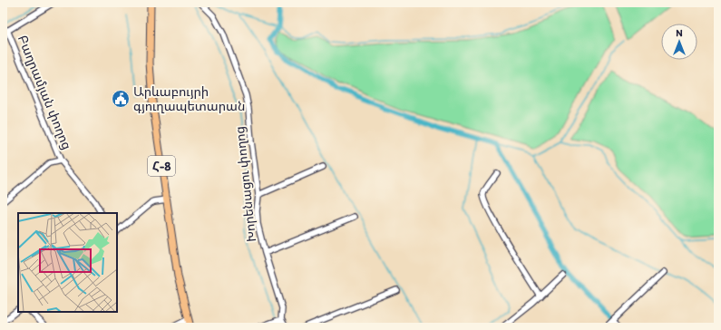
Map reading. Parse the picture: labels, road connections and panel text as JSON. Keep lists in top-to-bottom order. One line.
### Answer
{"streets":{"main road":["Հ-8"],"street":["Բաղրամյան փողոց","Խորենացու փողոց"]},"places":{"public building":["Արևաբույրի գյուղապետարան"]},"north":"top"}
